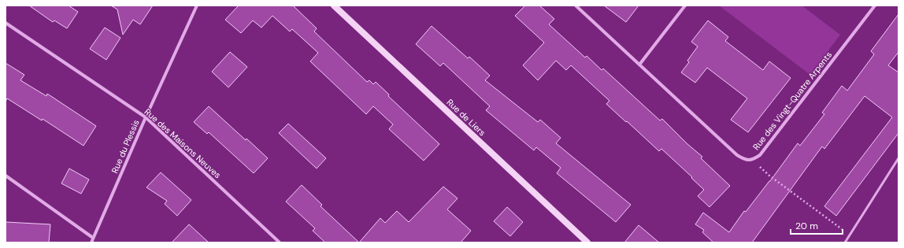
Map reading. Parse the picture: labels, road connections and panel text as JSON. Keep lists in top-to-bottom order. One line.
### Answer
{"streets":{"street":["Rue des Vingt-Quatre Arpents","Rue de Liers","Rue des Maisons Neuves","Rue du Plessis"]},"crossings":[["Rue des Maisons Neuves","Rue du Plessis"]],"scale_bar":"20 m"}
